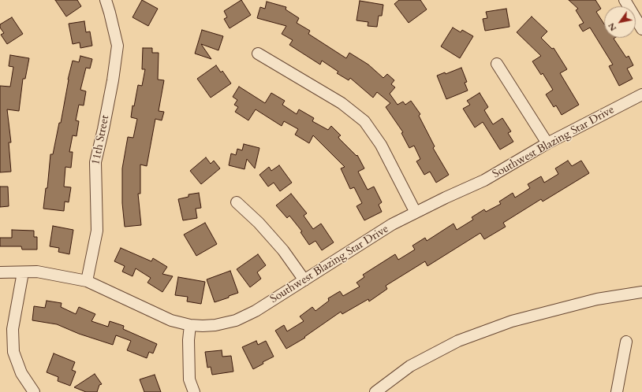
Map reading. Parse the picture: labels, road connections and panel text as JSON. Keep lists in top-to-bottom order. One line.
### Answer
{"streets":{"street":["11th Street","Southwest Blazing Star Drive"]},"crossings":[["11th Street","Southwest Blazing Star Drive"]],"north":"bottom left"}
